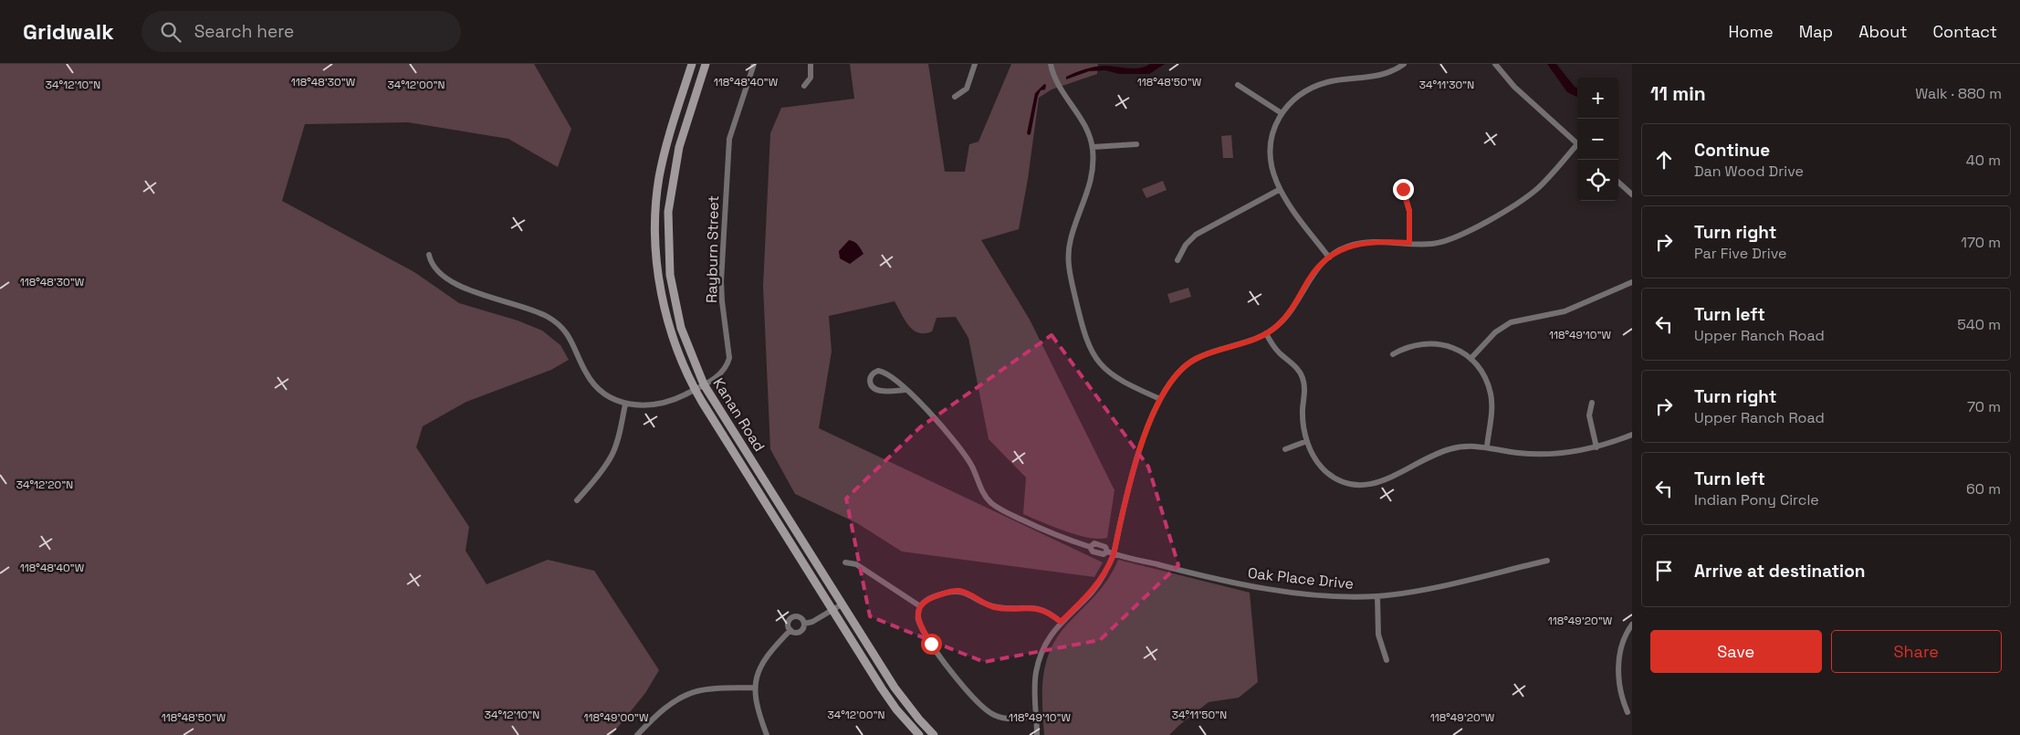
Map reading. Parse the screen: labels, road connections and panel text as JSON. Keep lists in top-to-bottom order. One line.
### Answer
{"streets":{"main road":["Kanan Road"],"street":["Rayburn Street","Oak Place Drive"]},"crossings":[["Rayburn Street","Kanan Road"]],"page":{"header":"Gridwalk","search":"Search here","nav":["Home","Map","About","Contact"],"heading":["11 min","Walk · 880 m"],"map_buttons":["+","−"],"list":[["Continue","Dan Wood Drive","40 m"],["Turn right","Par Five Drive","170 m"],["Turn left","Upper Ranch Road","540 m"],["Turn right","Upper Ranch Road","70 m"],["Turn left","Indian Pony Circle","60 m"],"Arrive at destination"],"buttons":["Save","Share"]},"coordinates":["118°48'30\"W","118°48'40\"W","118°48'50\"W","34°12'10\"N","34°12'00\"N","34°11'30\"N","118°49'10\"W","34°12'20\"N","118°49'20\"W","34°11'50\"N","118°49'00\"W"]}
